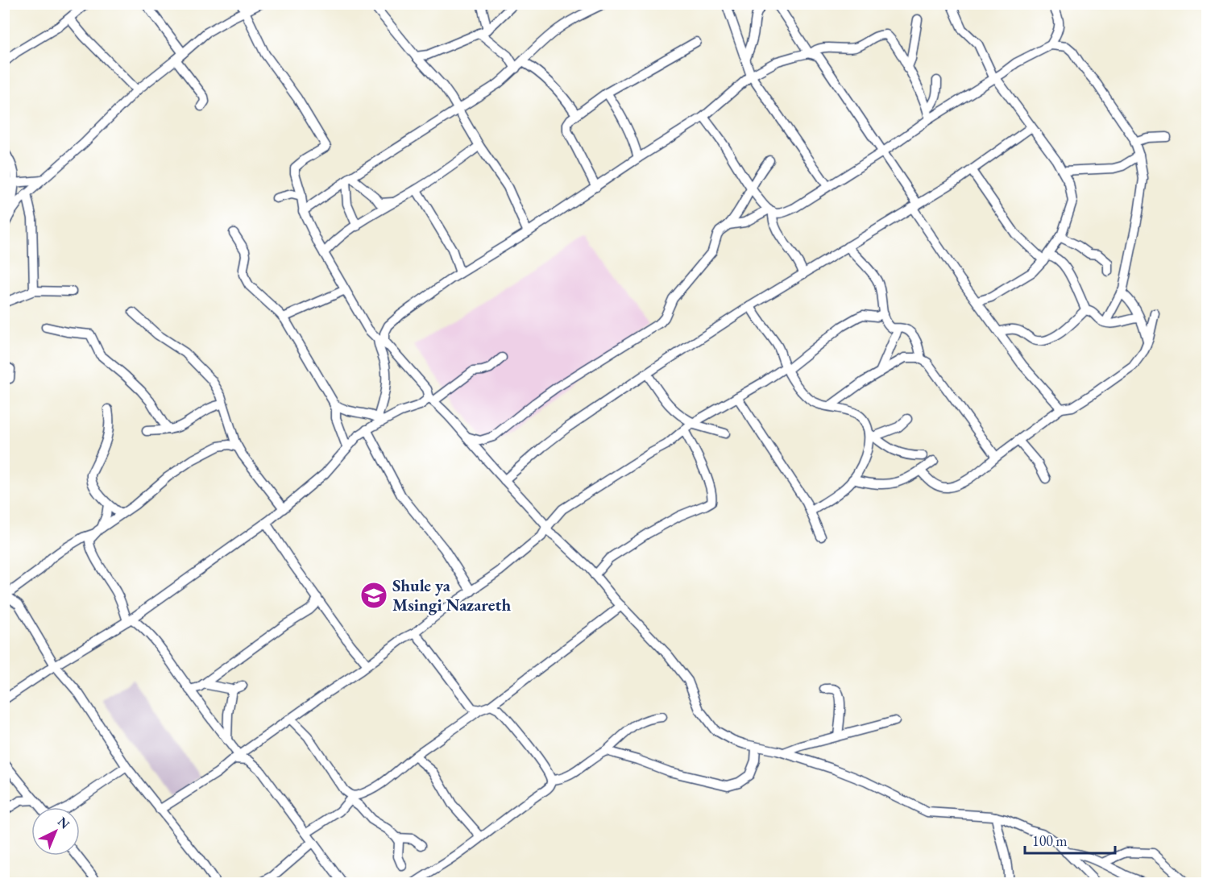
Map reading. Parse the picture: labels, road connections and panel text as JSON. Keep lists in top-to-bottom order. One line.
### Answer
{"places":{"school or university":["Shule ya Msingi Nazareth"]},"scale_bar":"100 m","north":"top right"}
